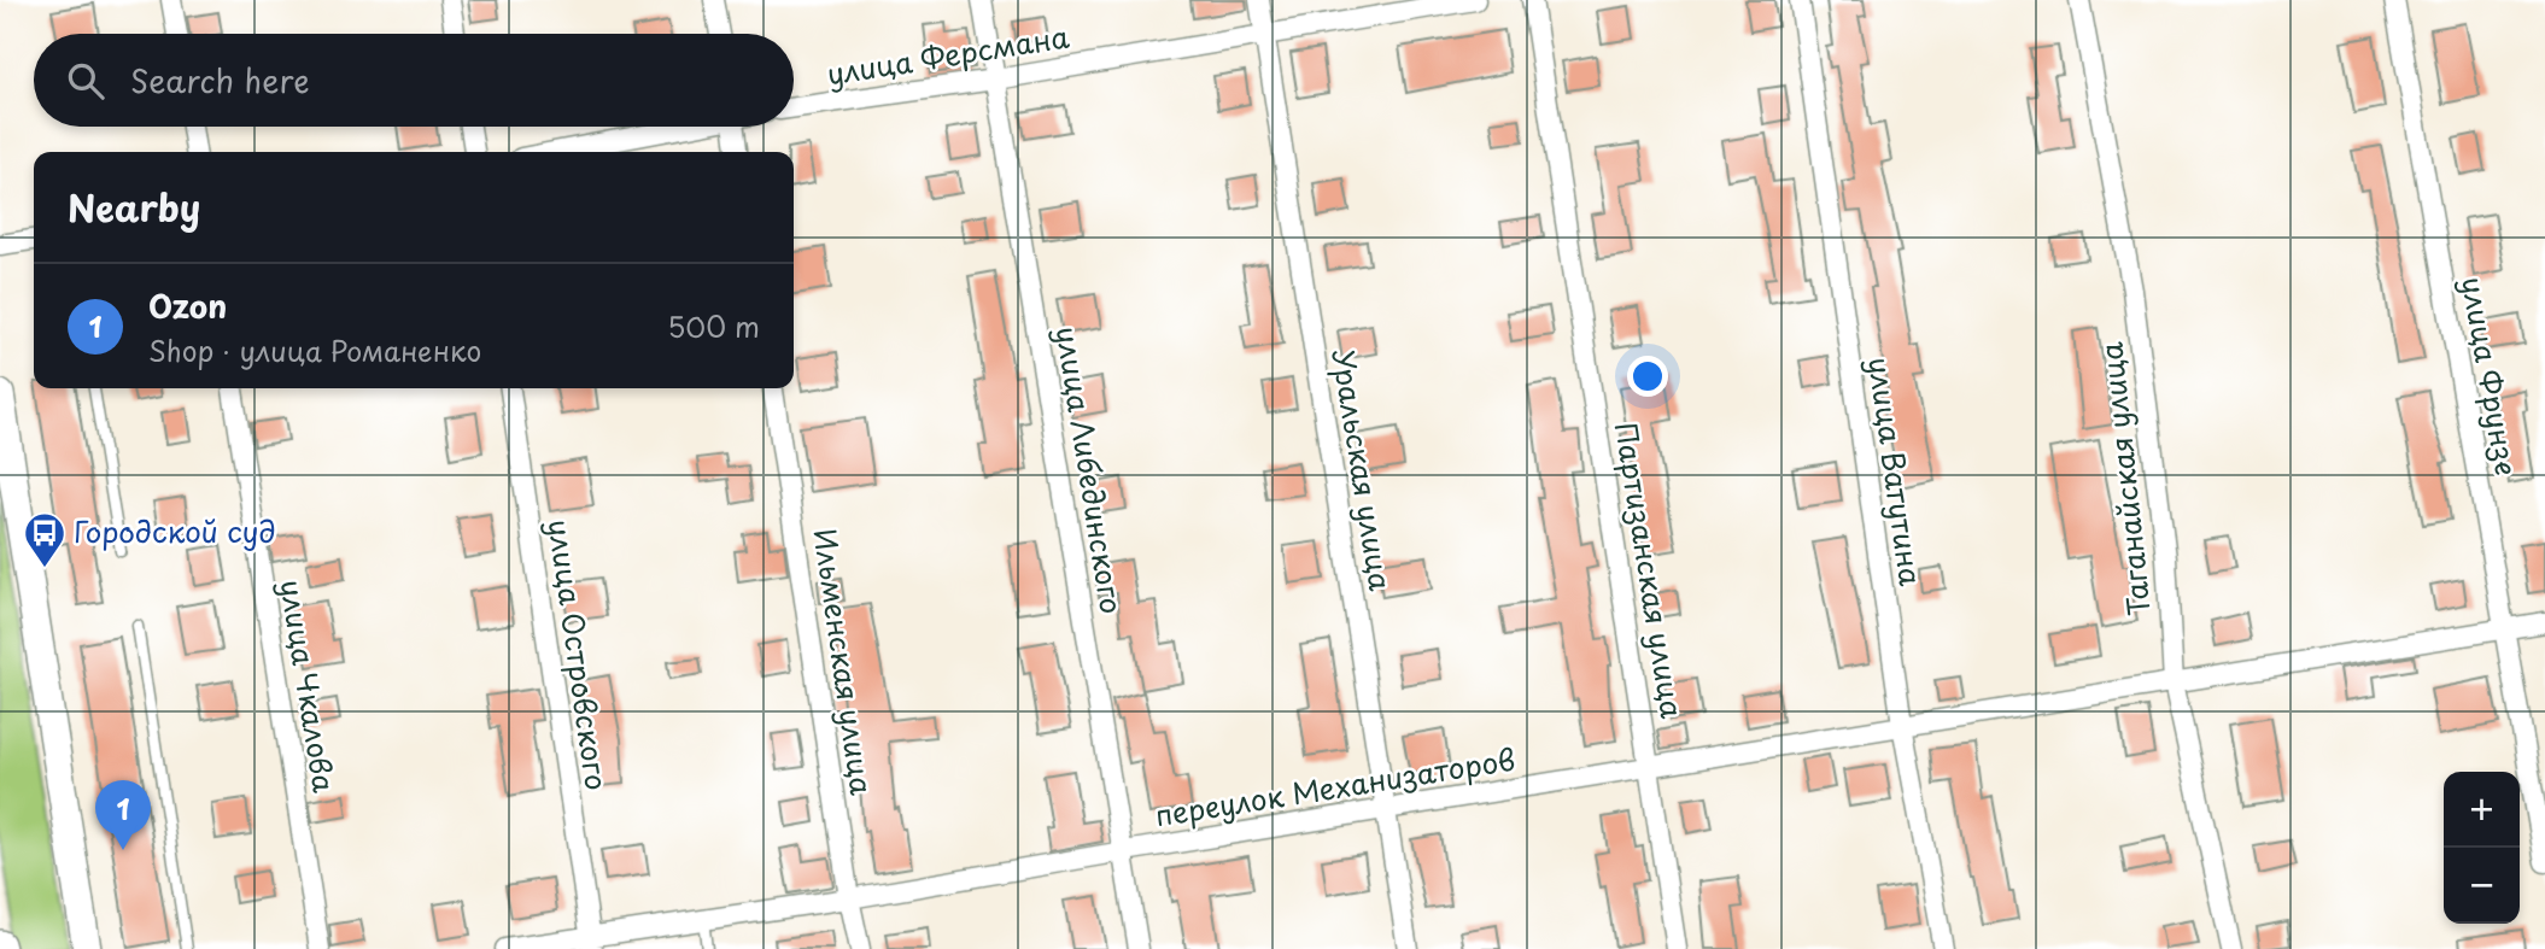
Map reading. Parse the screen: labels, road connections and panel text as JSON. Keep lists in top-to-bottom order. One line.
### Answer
{"streets":{"street":["улица Ферсмана","улица Фрунзе","улица Либединского","Уральская улица","улица Ватутина","Таганайская улица","Партизанская улица","улица Островского","Ильменская улица","улица Чкалова","переулок Механизаторов"]},"crossings":[["улица Ферсмана","улица Либединского"],["улица Ферсмана","Уральская улица"],["улица Фрунзе","переулок Механизаторов"],["улица Либединского","переулок Механизаторов"],["Уральская улица","переулок Механизаторов"],["улица Ватутина","переулок Механизаторов"],["Таганайская улица","переулок Механизаторов"],["Партизанская улица","переулок Механизаторов"],["улица Островского","переулок Механизаторов"],["Ильменская улица","переулок Механизаторов"]],"places":{"bus stop":["Городской суд"]},"page":{"search":"Search here","heading":"Nearby","list":[{"mark":"1","name":"Ozon","note":"Shop · улица Романенко","value":"500 m"}],"map_buttons":["+","−"],"pins":"1"}}
